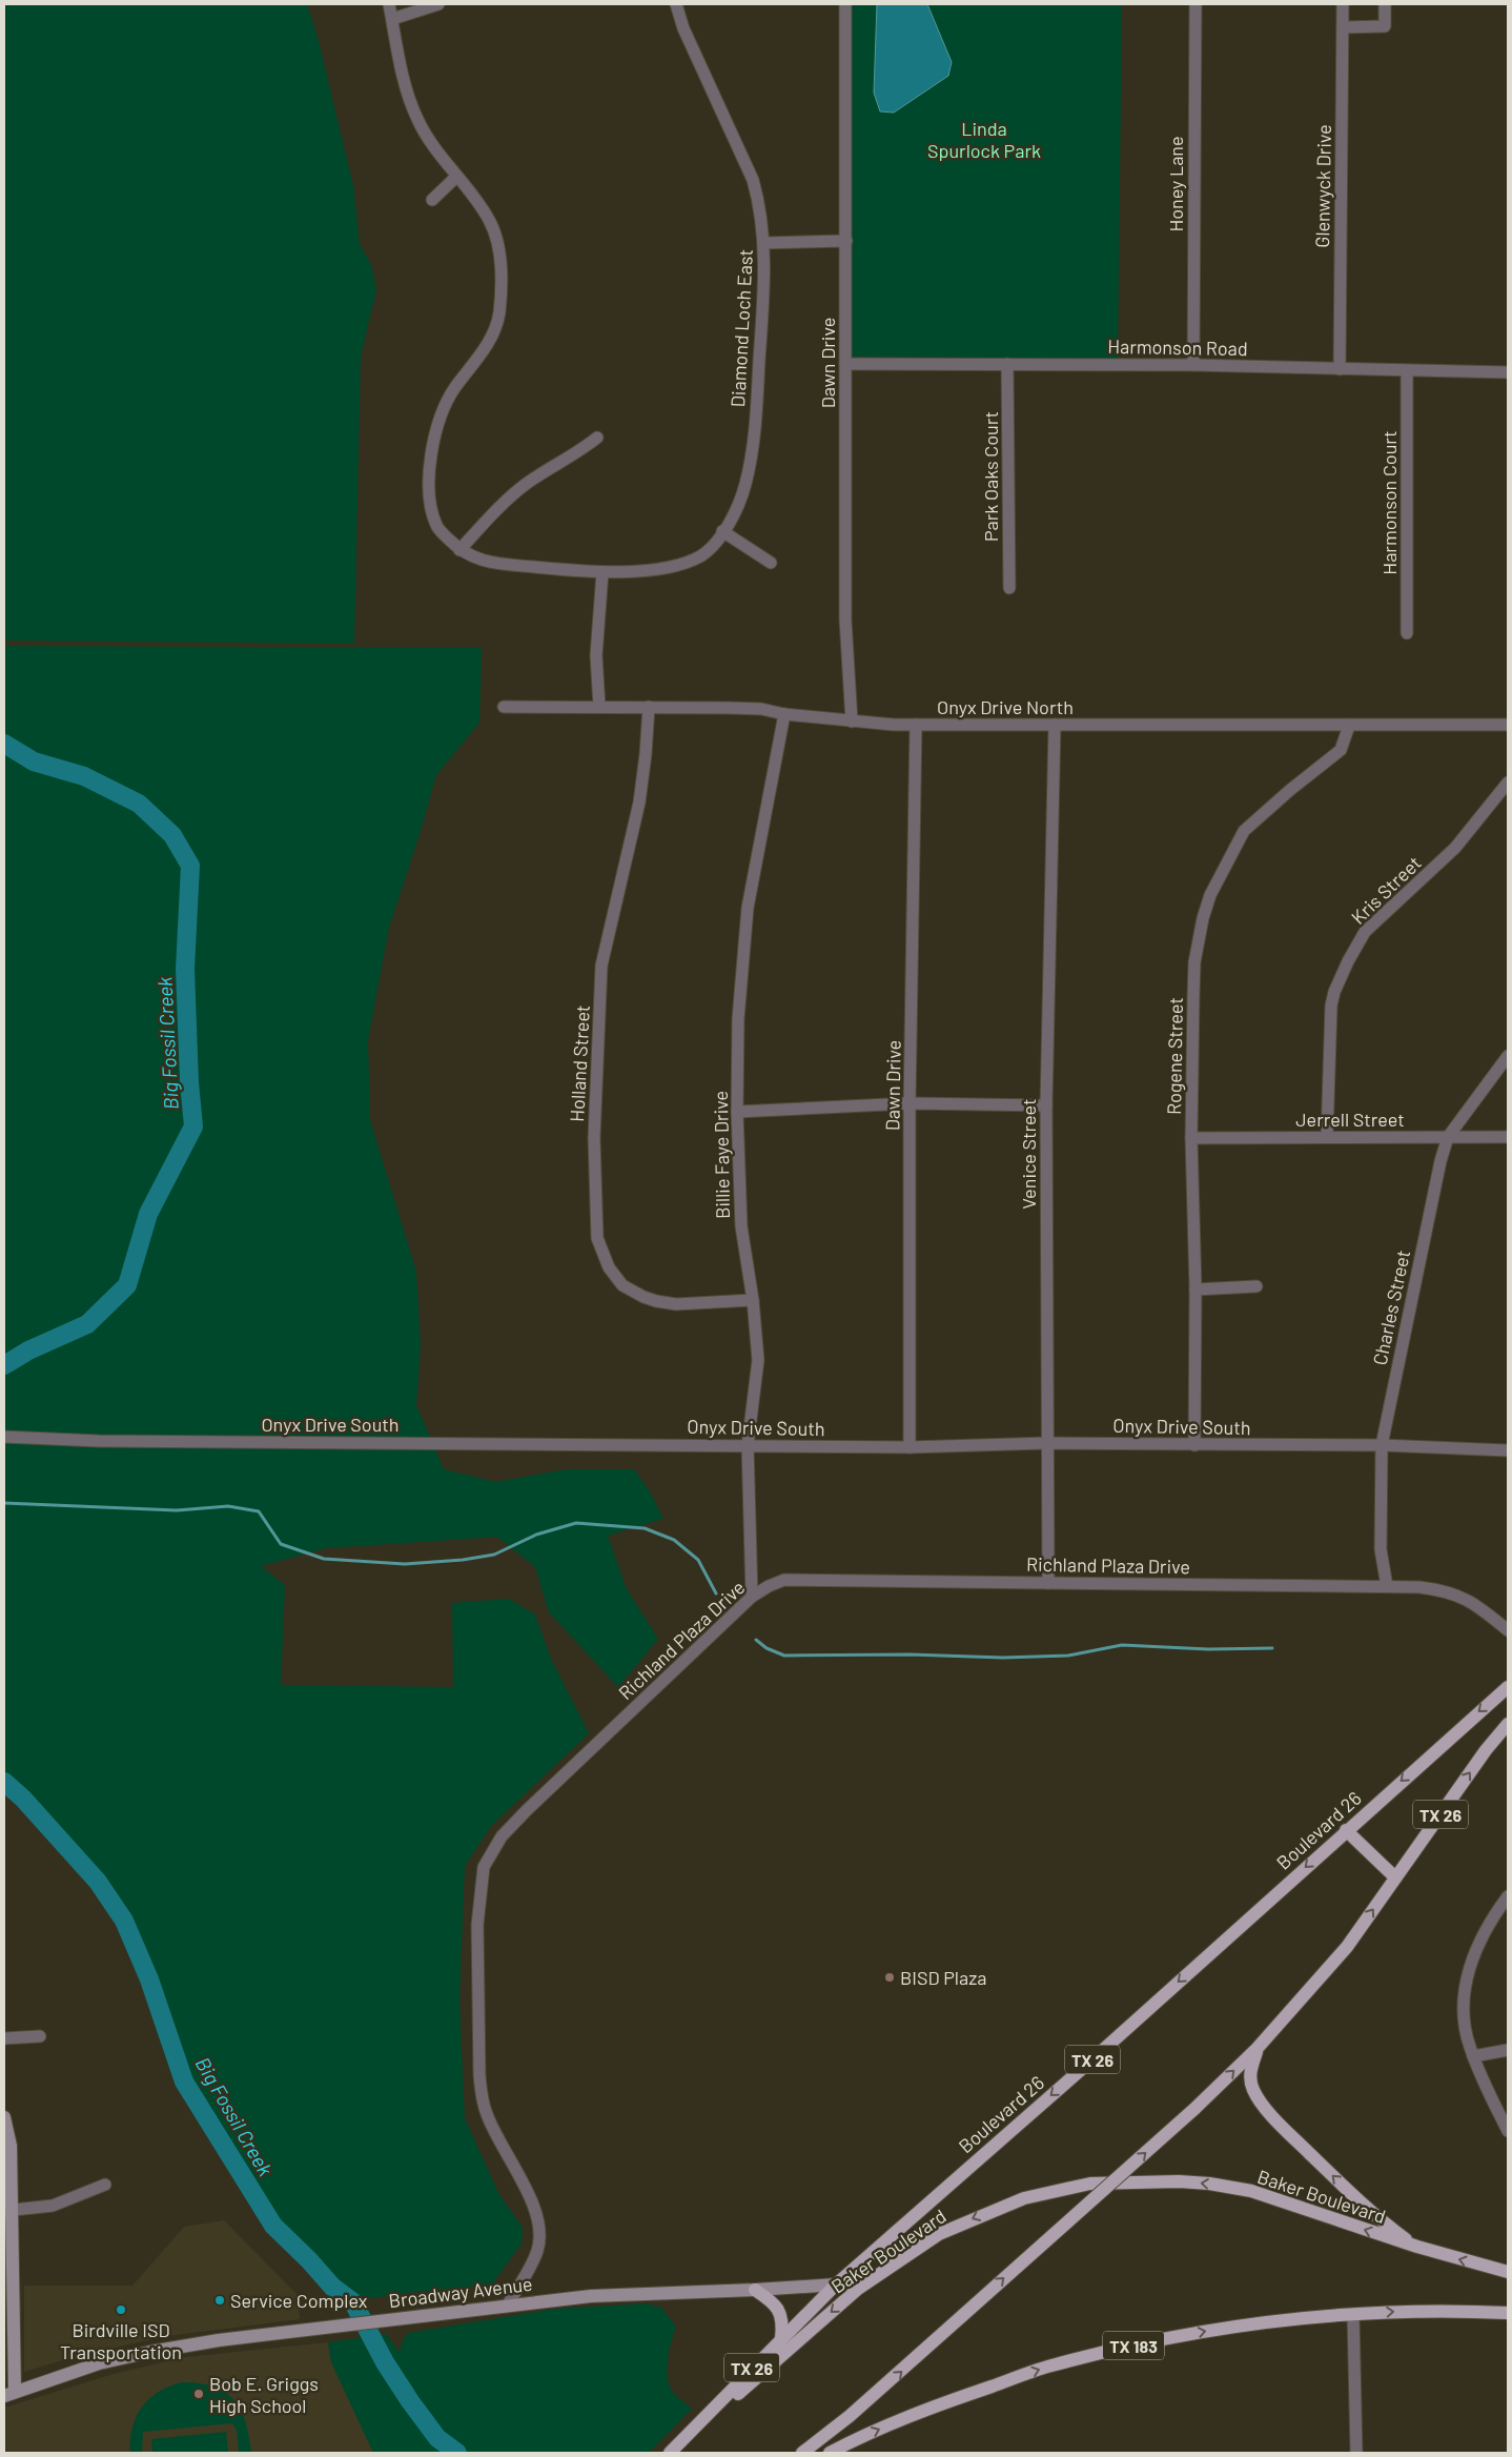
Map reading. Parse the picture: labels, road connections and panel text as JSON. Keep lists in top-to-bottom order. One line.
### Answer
{"streets":{"main road":["TX 26","Boulevard 26","Baker Boulevard","Broadway Avenue","TX 183"],"street":["Honey Lane","Glenwyck Drive","Diamond Loch East","Harmonson Road","Dawn Drive","Park Oaks Court","Harmonson Court","Onyx Drive North","Kris Street","Rogene Street","Holland Street","Jerrell Street","Venice Street","Billie Faye Drive","Charles Street","Onyx Drive South","Richland Plaza Drive"]},"crossings":[["Honey Lane","Harmonson Road"],["Glenwyck Drive","Harmonson Road"],["Harmonson Road","Dawn Drive"],["Harmonson Road","Park Oaks Court"],["Harmonson Road","Harmonson Court"],["Dawn Drive","Onyx Drive North"],["Dawn Drive","Onyx Drive South"],["Onyx Drive North","Rogene Street"],["Onyx Drive North","Holland Street"],["Onyx Drive North","Venice Street"],["Onyx Drive North","Billie Faye Drive"],["Kris Street","Jerrell Street"],["Rogene Street","Jerrell Street"],["Rogene Street","Onyx Drive South"],["Holland Street","Billie Faye Drive"],["Jerrell Street","Charles Street"],["Venice Street","Onyx Drive South"],["Venice Street","Richland Plaza Drive"],["Billie Faye Drive","Onyx Drive South"],["Billie Faye Drive","Richland Plaza Drive"],["Charles Street","Onyx Drive South"],["Charles Street","Richland Plaza Drive"],["Richland Plaza Drive","Broadway Avenue"],["Boulevard 26","Baker Boulevard"],["Boulevard 26","Broadway Avenue"]],"one_way":["Baker Boulevard"],"water":["Big Fossil Creek"],"parks":["Linda Spurlock Park"],"places":["BISD Plaza","Service Complex","Birdville ISD Transportation","Bob E. Griggs High School"]}
